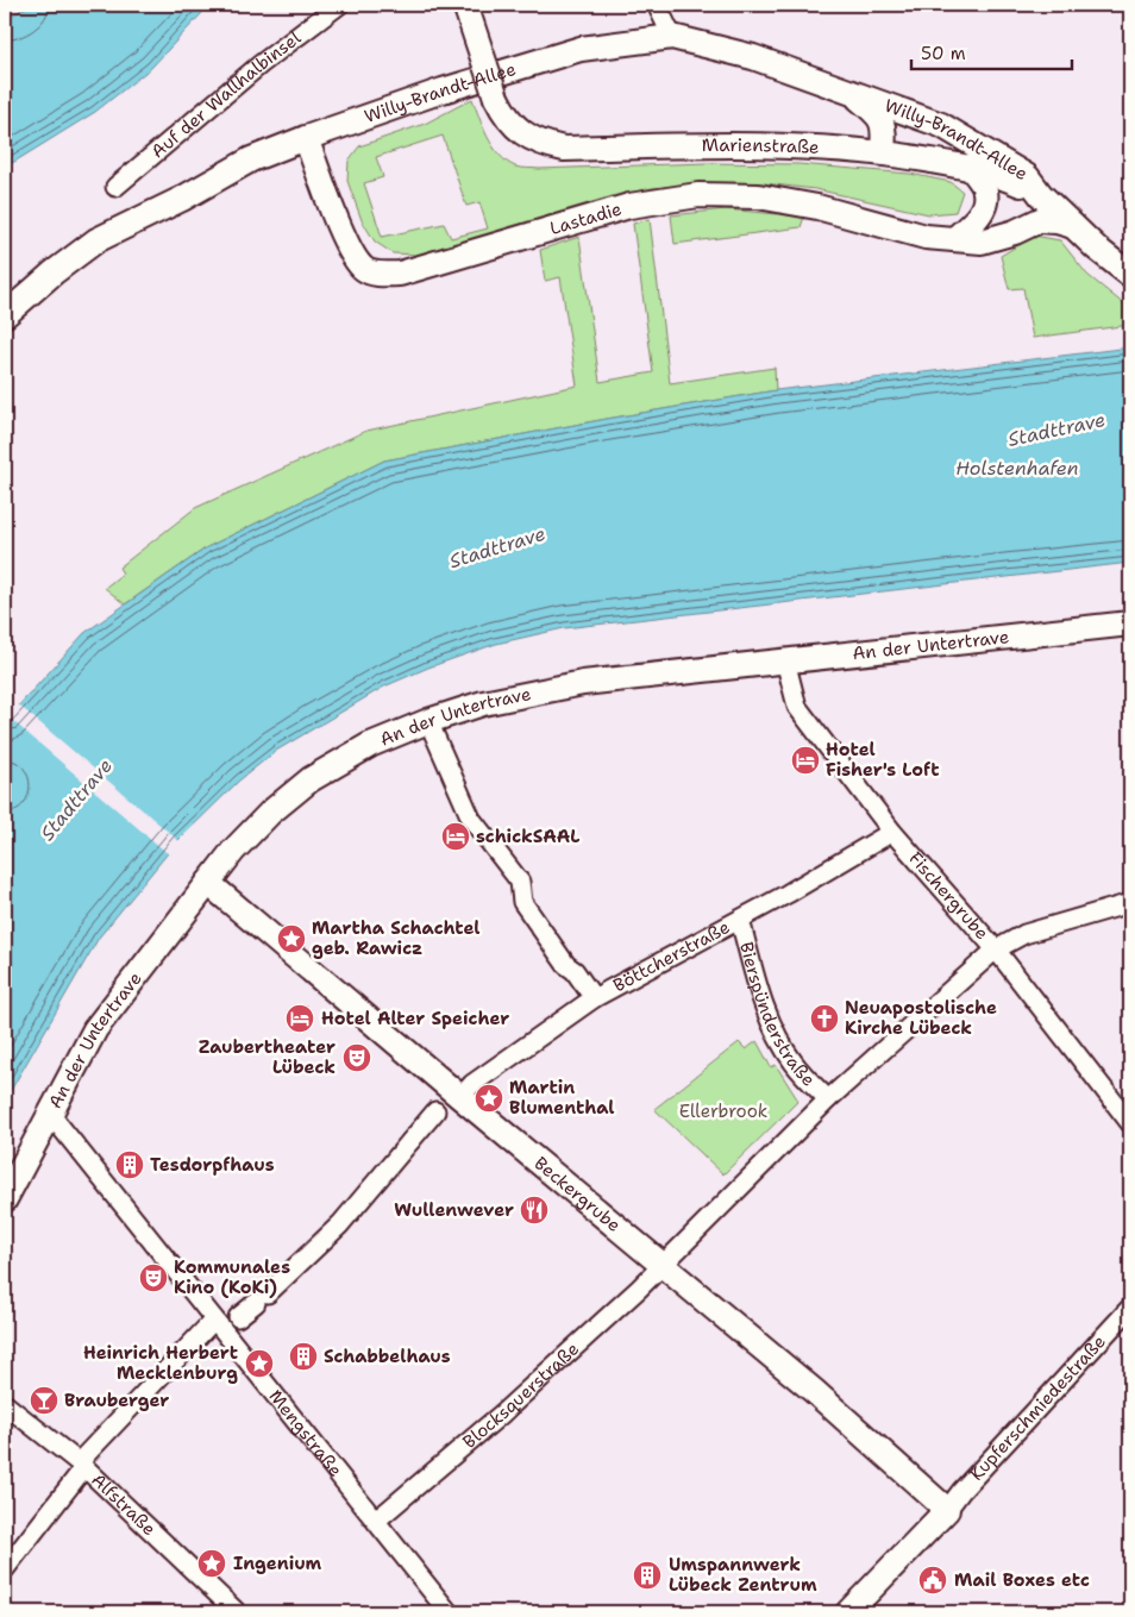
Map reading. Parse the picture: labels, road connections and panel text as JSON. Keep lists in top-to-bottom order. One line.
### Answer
{"streets":{"street":["Willy-Brandt-Allee","Auf der Wallhalbinsel","Marienstraße","Lastadie","An der Untertrave","Fischergrube","Böttcherstraße","Bierspünderstraße","Beckergrube","Blocksquerstraße","Kupferschmiedestraße","Mengstraße","Alfstraße"]},"crossings":[["Willy-Brandt-Allee","Marienstraße"],["Willy-Brandt-Allee","Lastadie"],["An der Untertrave","Fischergrube"],["An der Untertrave","Beckergrube"],["An der Untertrave","Mengstraße"],["Fischergrube","Böttcherstraße"],["Böttcherstraße","Bierspünderstraße"],["Böttcherstraße","Beckergrube"],["Böttcherstraße","Mengstraße"],["Böttcherstraße","Alfstraße"],["Beckergrube","Blocksquerstraße"],["Beckergrube","Kupferschmiedestraße"],["Blocksquerstraße","Mengstraße"]],"water":["Stadttrave","Holstenhafen"],"parks":["Ellerbrook"],"places":{"hotel":["Hotel Fisher's Loft","schickSAAL","Hotel Alter Speicher"],"place":["Martha Schachtel geb. Rawicz","Martin Blumenthal","Heinrich Herbert Mecklenburg","Ingenium"],"church":["Neuapostolische Kirche Lübeck"],"theatre":["Zaubertheater Lübeck","Kommunales Kino (KoKi)"],"building":["Tesdorpfhaus","Schabbelhaus","Umspannwerk Lübeck Zentrum"],"restaurant":["Wullenwever"],"bar":["Brauberger"],"public building":["Mail Boxes etc"]},"scale_bar":"50 m"}
